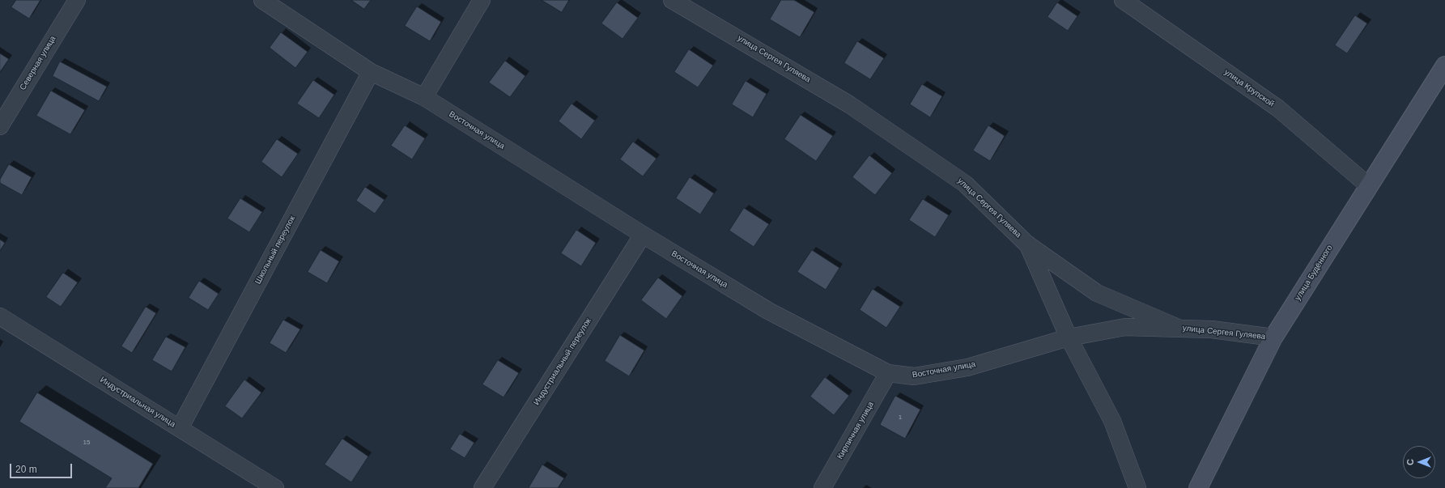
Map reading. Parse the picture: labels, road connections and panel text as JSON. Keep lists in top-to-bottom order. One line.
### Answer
{"streets":{"street":["улица Сергея Гуляева","Северная улица","улица Крупской","Восточная улица","Школьный переулок","улица Будённого","Индустриальный переулок","Индустриальная улица","Кирпичная улица"]},"crossings":[["улица Сергея Гуляева","Восточная улица"],["улица Сергея Гуляева","улица Будённого"],["улица Крупской","улица Будённого"],["Восточная улица","Школьный переулок"],["Восточная улица","Индустриальный переулок"],["Восточная улица","Кирпичная улица"],["Школьный переулок","Индустриальная улица"]],"house_numbers":["1","15"],"scale_bar":"20 m","north":"left"}
